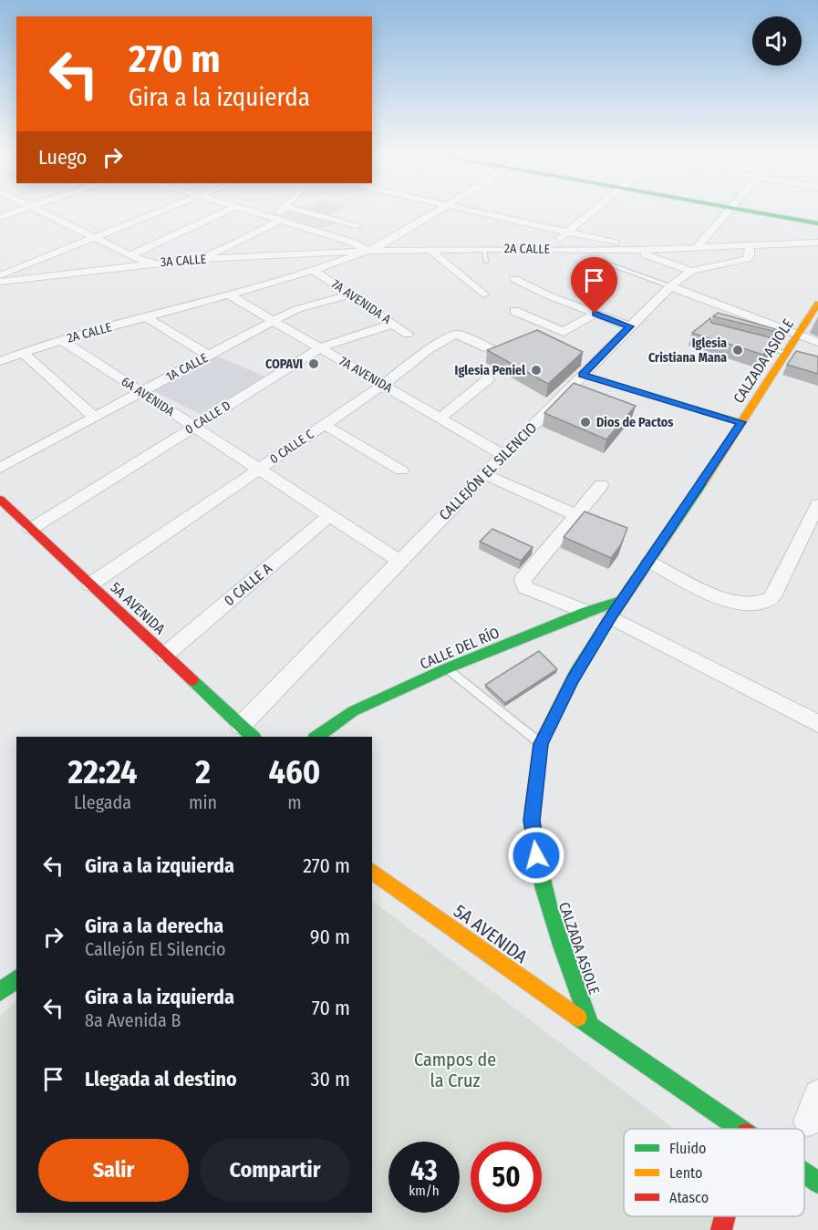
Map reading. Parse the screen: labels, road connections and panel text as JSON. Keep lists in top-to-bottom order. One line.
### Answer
{"streets":{"main road":["CALZADA ASIOLE","5A AVENIDA","CALLE DEL RÍO"],"street":["2A CALLE","3A CALLE","7A AVENIDA A","1A CALLE","7A AVENIDA","6A AVENIDA","0 CALLE D","0 CALLE C","CALLEJÓN EL SILENCIO","0 CALLE A"]},"crossings":[["2A CALLE","3A CALLE"],["2A CALLE","7A AVENIDA A"],["2A CALLE","7A AVENIDA"],["2A CALLE","6A AVENIDA"],["2A CALLE","CALLEJÓN EL SILENCIO"],["7A AVENIDA A","1A CALLE"],["7A AVENIDA A","0 CALLE D"],["CALZADA ASIOLE","5A AVENIDA"],["CALZADA ASIOLE","CALLE DEL RÍO"],["1A CALLE","7A AVENIDA"],["1A CALLE","6A AVENIDA"],["7A AVENIDA","0 CALLE D"],["7A AVENIDA","0 CALLE C"],["7A AVENIDA","CALLEJÓN EL SILENCIO"],["6A AVENIDA","0 CALLE D"],["6A AVENIDA","0 CALLE C"],["6A AVENIDA","CALLEJÓN EL SILENCIO"],["6A AVENIDA","0 CALLE A"],["0 CALLE D","5A AVENIDA"],["0 CALLE C","5A AVENIDA"],["CALLEJÓN EL SILENCIO","5A AVENIDA"],["0 CALLE A","5A AVENIDA"]],"parks":["Campos de la Cruz"],"places":["Iglesia Cristiana Mana","COPAVI","Iglesia Peniel","Dios de Pactos"],"legend":["Fluido","Lento","Atasco"],"page":{"turn":["270 m","Gira a la izquierda"],"then":"Luego","eta":["22:24","Llegada","2","min","460","m"],"list":[{"name":"Gira a la izquierda","value":"270 m"},{"name":"Gira a la derecha","note":"Callejón El Silencio","value":"90 m"},{"name":"Gira a la izquierda","note":"8a Avenida B","value":"70 m"},{"name":"Llegada al destino","value":"30 m"}],"buttons":["Salir","Compartir"],"speed":"43 km/h","limit":"50"}}
